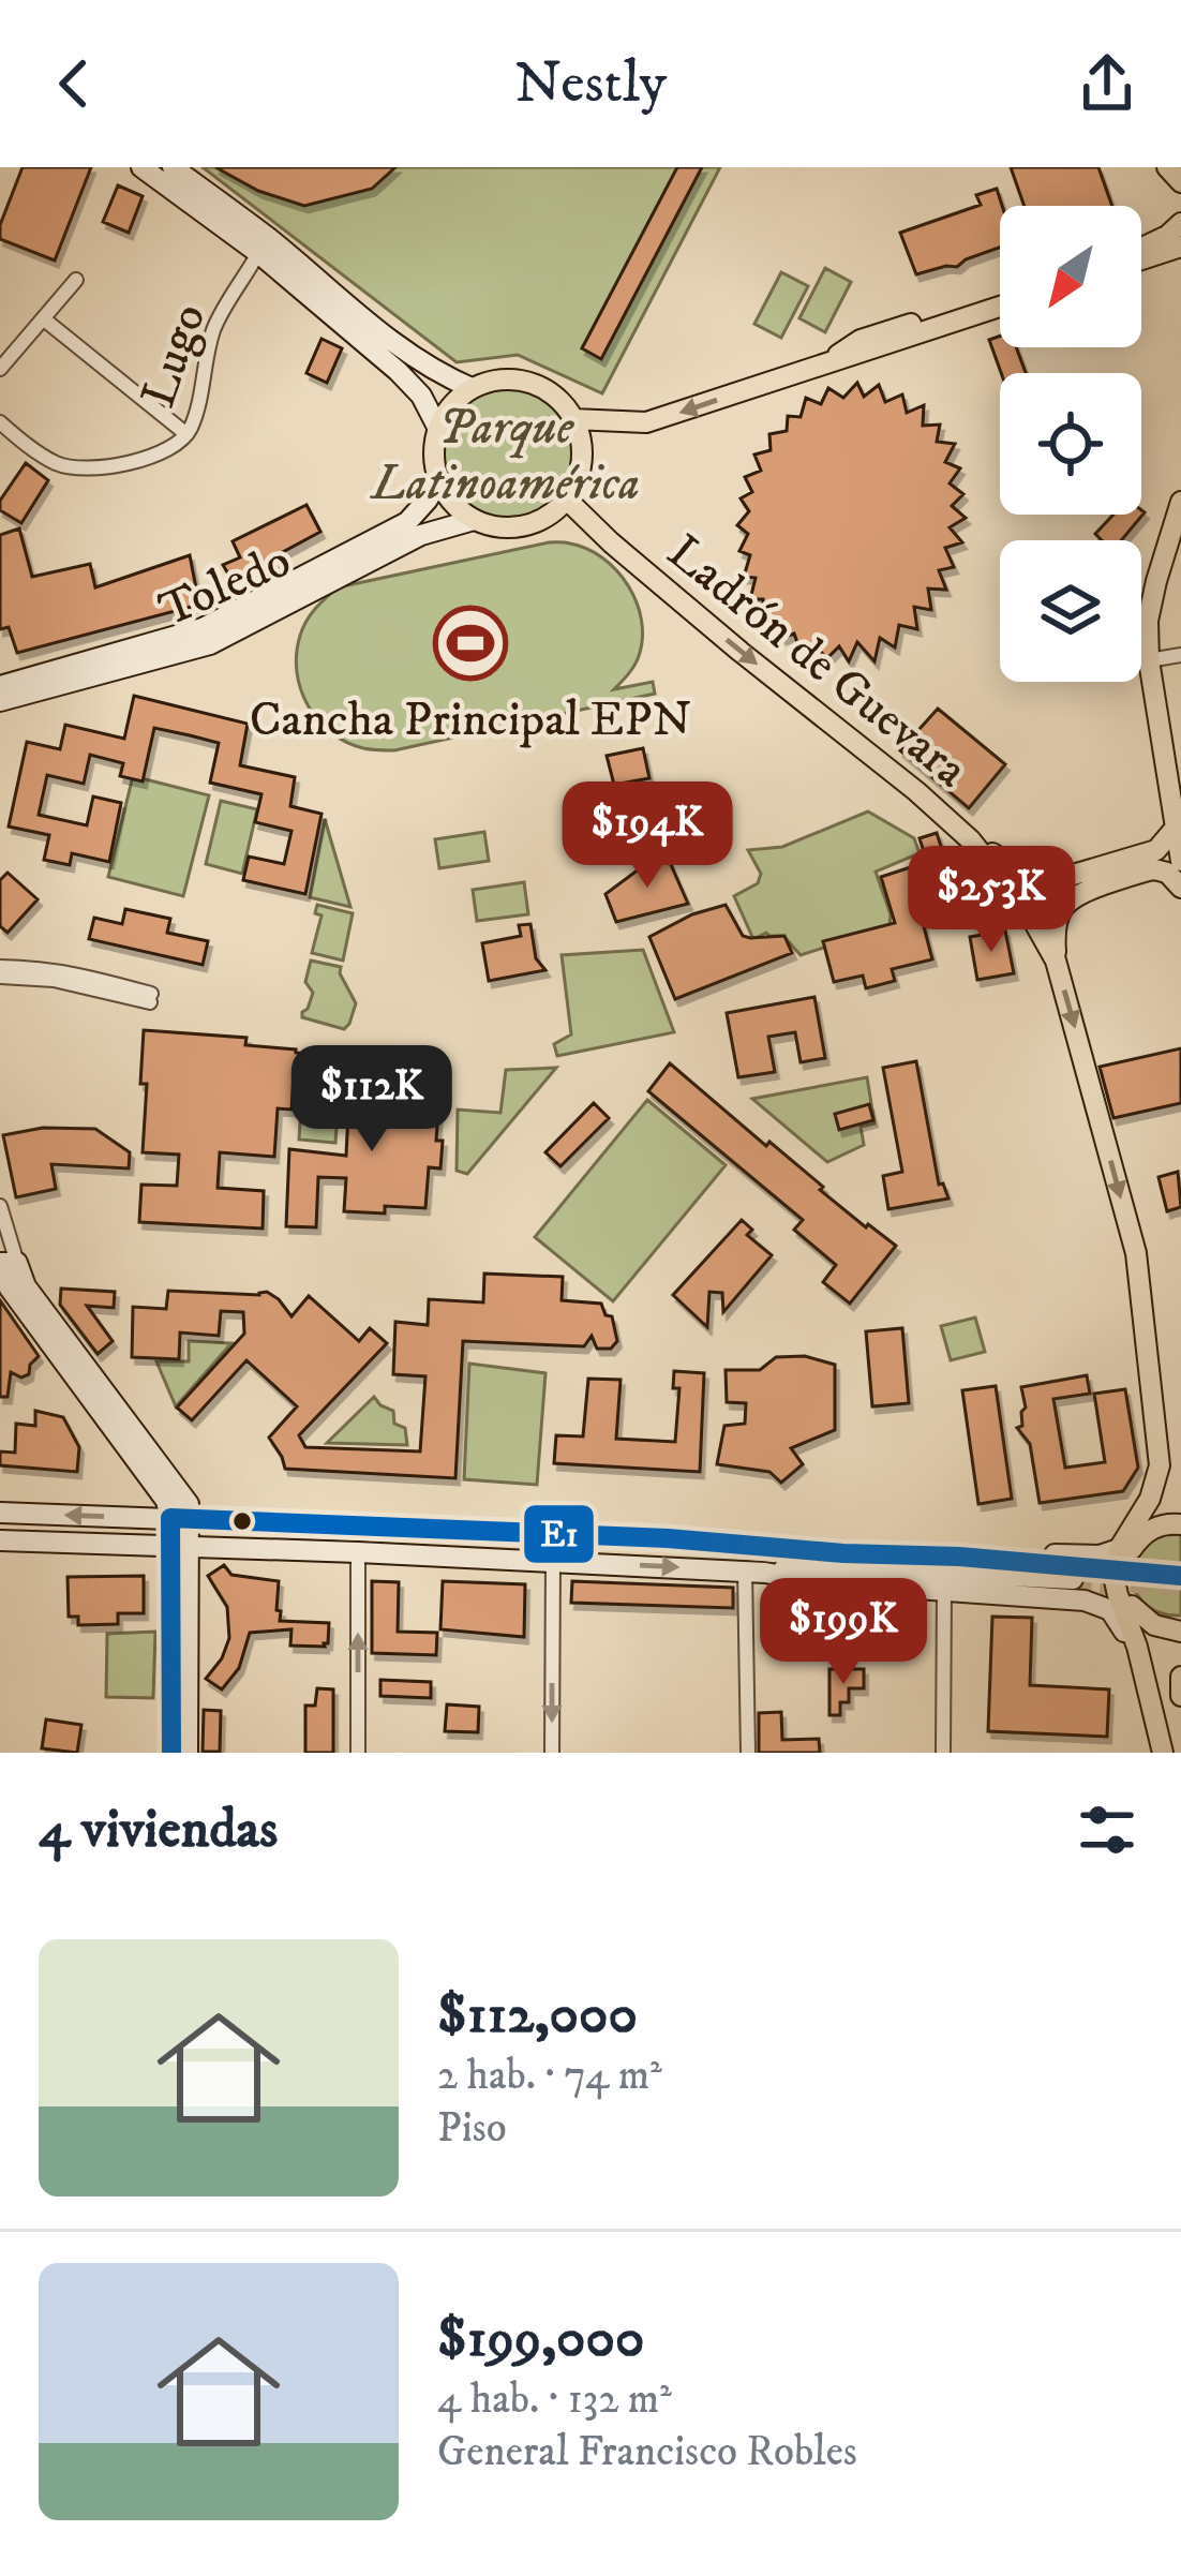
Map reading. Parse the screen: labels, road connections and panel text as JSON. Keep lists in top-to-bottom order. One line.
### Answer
{"streets":{"main road":["Toledo","Ladrón de Guevara"],"street":["Lugo"]},"crossings":[["Toledo","Ladrón de Guevara"]],"one_way":["Ladrón de Guevara"],"parks":["Parque Latinoamérica"],"places":{"sports":["Cancha Principal EPN"]},"lines":["transit line E1"],"north":"bottom left","page":{"header":"Nestly","price":["$194K","$253K","$112K","$199K"],"heading":"4 viviendas","list":[{"name":"$112,000","note":"2 hab. · 74 m² · Piso"},{"name":"$199,000","note":"4 hab. · 132 m² · General Francisco Robles"}]}}
